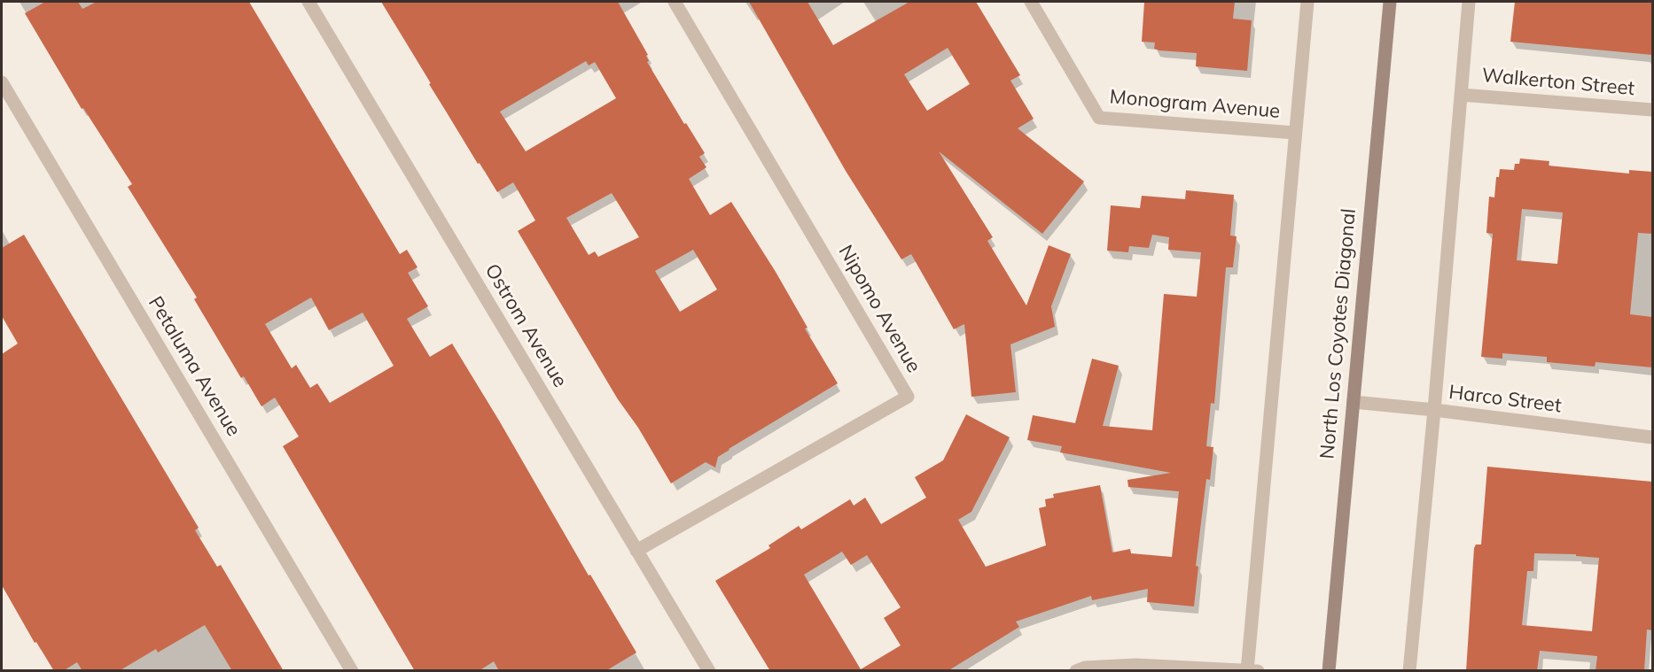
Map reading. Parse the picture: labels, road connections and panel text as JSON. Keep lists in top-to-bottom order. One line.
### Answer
{"streets":{"main road":["North Los Coyotes Diagonal"],"street":["Walkerton Street","Monogram Avenue","Nipomo Avenue","Ostrom Avenue","Petaluma Avenue","Harco Street"]},"crossings":[["Nipomo Avenue","Ostrom Avenue"],["North Los Coyotes Diagonal","Harco Street"]]}
